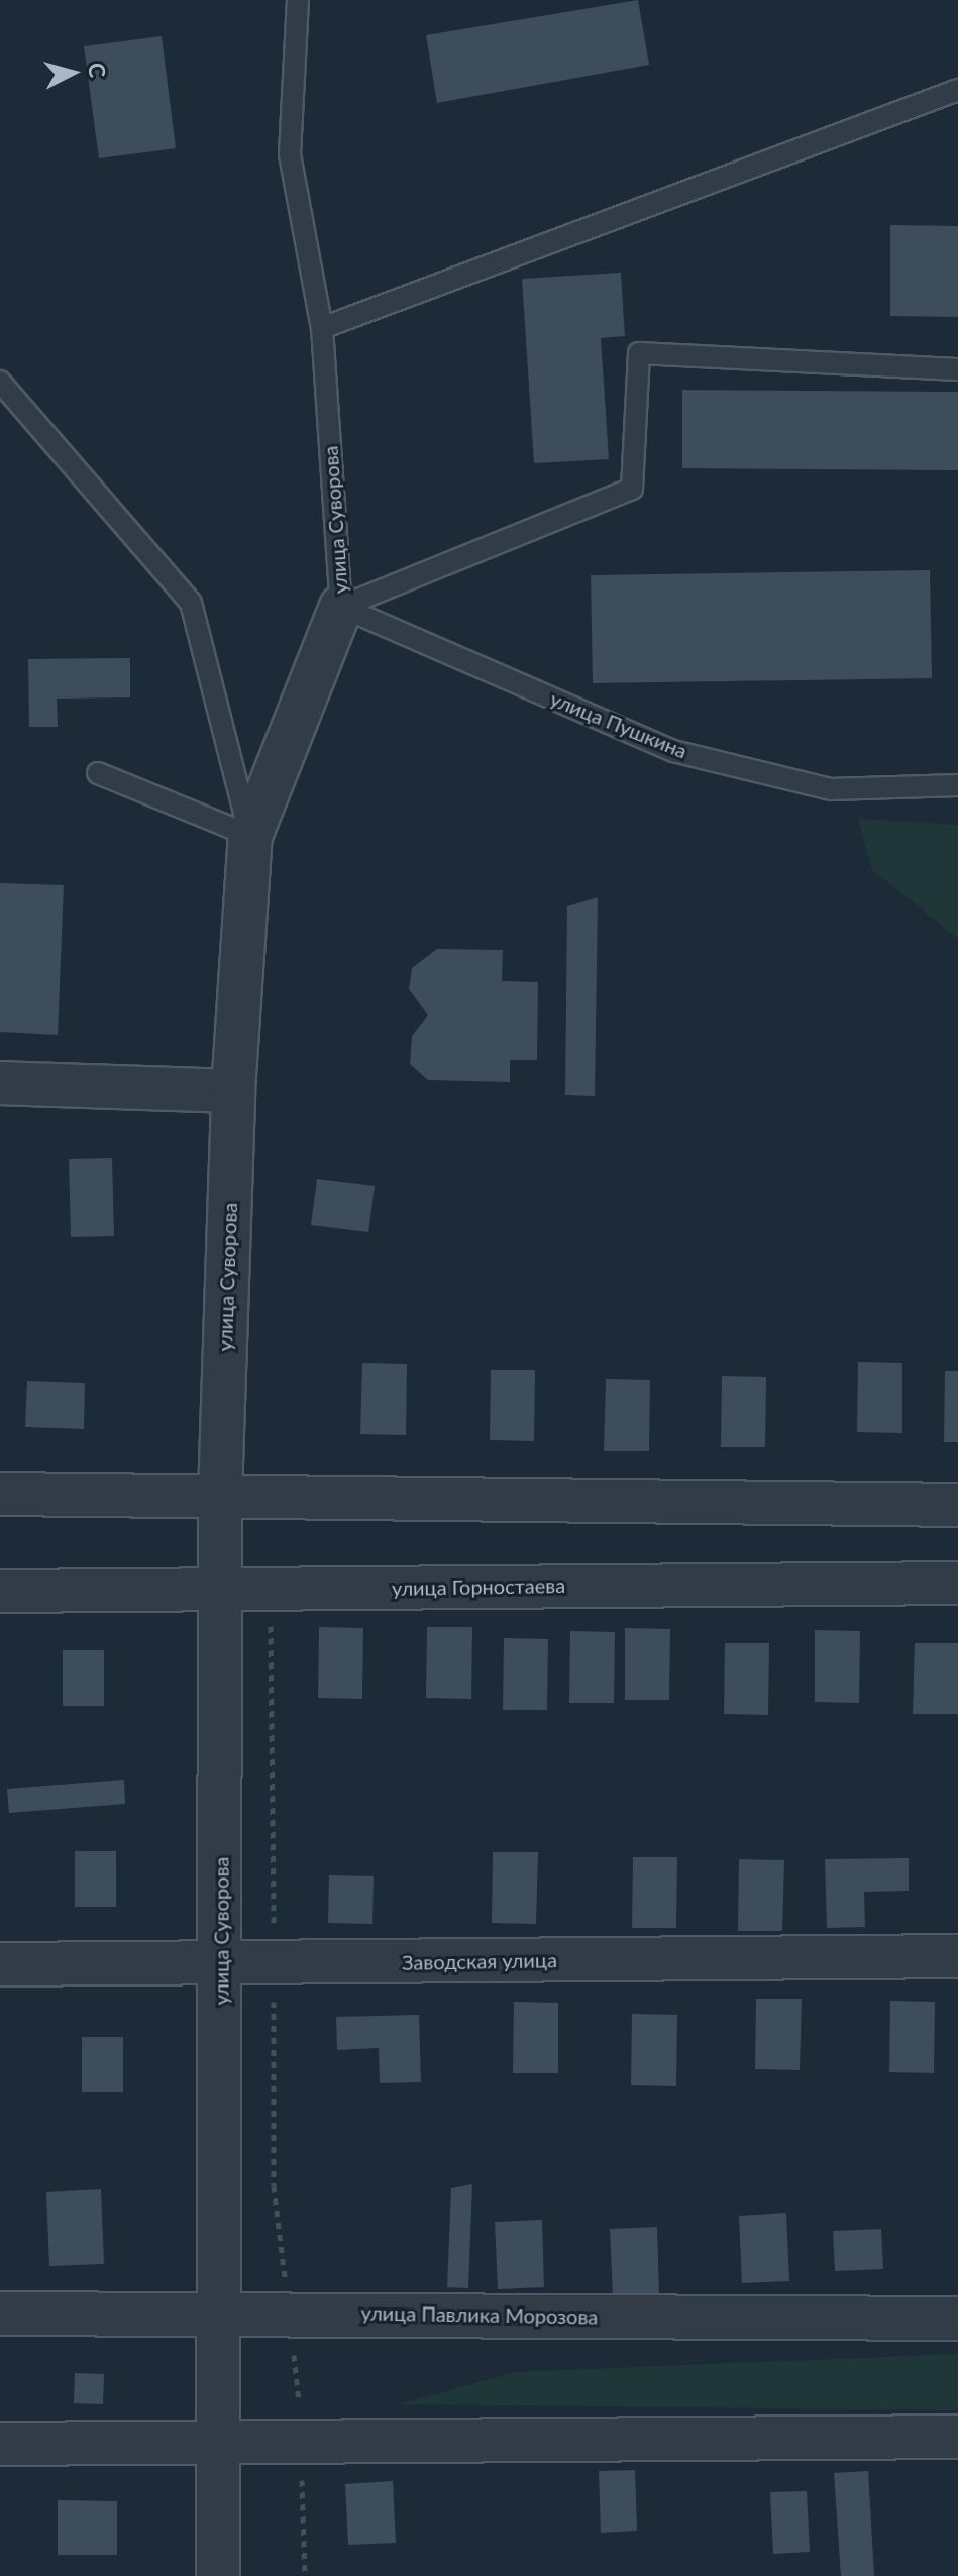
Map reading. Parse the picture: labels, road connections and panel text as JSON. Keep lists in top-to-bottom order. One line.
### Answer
{"streets":{"street":["улица Суворова","улица Горностаева","Заводская улица","улица Павлика Морозова"],"lane":["улица Пушкина"]},"crossings":[["улица Суворова","улица Пушкина"],["улица Суворова","улица Горностаева"],["улица Суворова","Заводская улица"],["улица Суворова","улица Павлика Морозова"]],"north":"right"}
